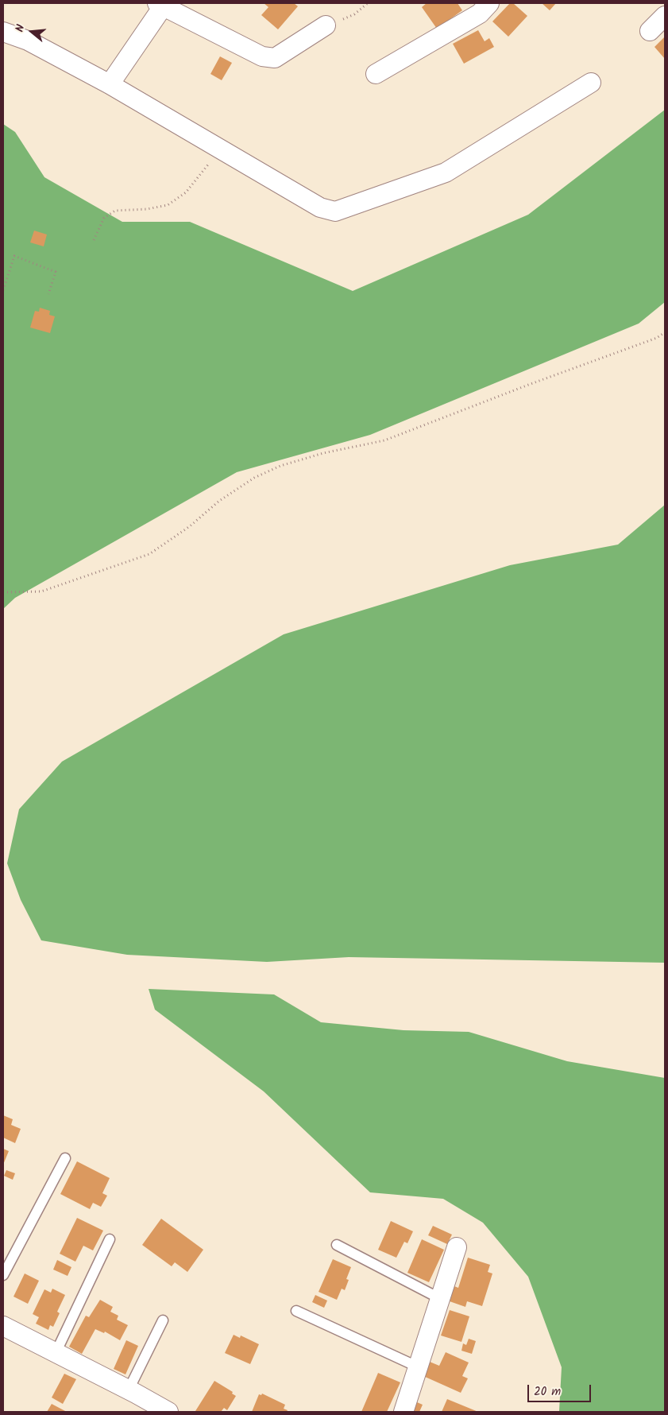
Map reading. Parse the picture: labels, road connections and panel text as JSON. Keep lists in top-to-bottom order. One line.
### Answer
{"scale_bar":"20 m","north":"left"}
